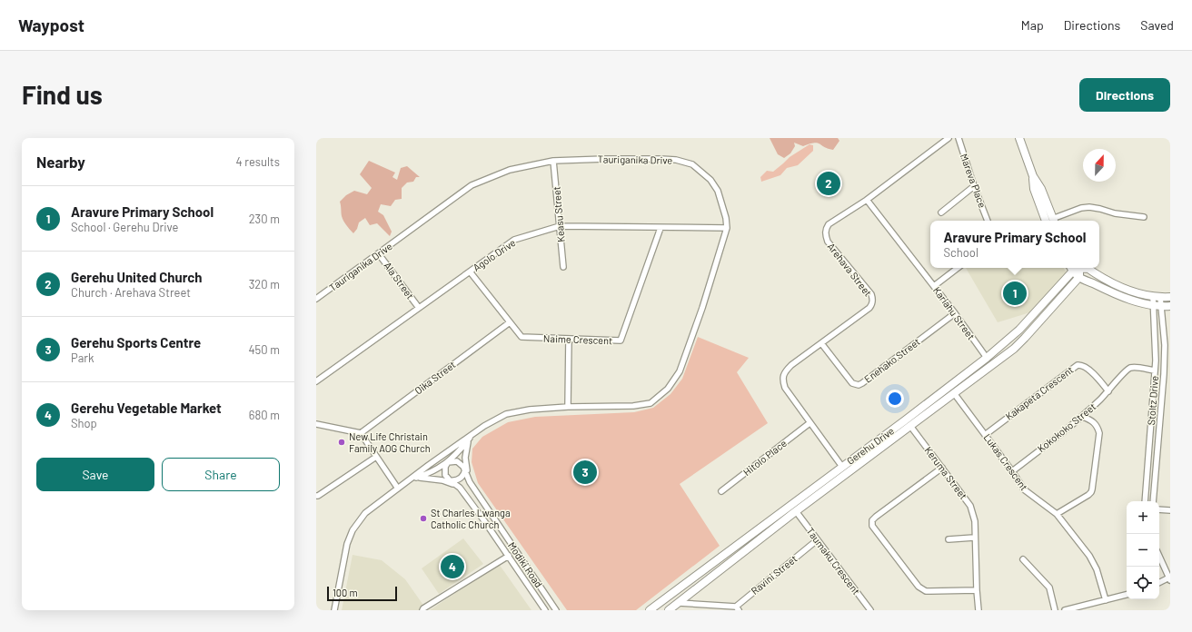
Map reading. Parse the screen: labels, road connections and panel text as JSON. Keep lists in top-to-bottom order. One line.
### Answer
{"streets":{"street":["Tauriganika Drive","Mareva Place","Keasu Street","Agolo Drive","Arehava Street","Ala Street","Kariahu Street","Naime Crescent","Enehako Street","Oika Street","Kakapeta Crescent","Stoltz Drive","Kokokoko Street","Gerehu Drive","Hitolo Place","Lukas Crescent","Keruma Street","Taumaku Crescent","Modiki Road","Ravini Street"]},"crossings":[["Tauriganika Drive","Keasu Street"],["Tauriganika Drive","Agolo Drive"],["Tauriganika Drive","Ala Street"],["Tauriganika Drive","Modiki Road"],["Keasu Street","Agolo Drive"],["Agolo Drive","Ala Street"],["Agolo Drive","Naime Crescent"],["Arehava Street","Kariahu Street"],["Arehava Street","Enehako Street"],["Arehava Street","Gerehu Drive"],["Arehava Street","Hitolo Place"],["Kariahu Street","Enehako Street"],["Kariahu Street","Gerehu Drive"],["Naime Crescent","Oika Street"],["Kakapeta Crescent","Kokokoko Street"],["Kakapeta Crescent","Lukas Crescent"],["Stoltz Drive","Kokokoko Street"],["Kokokoko Street","Lukas Crescent"],["Gerehu Drive","Lukas Crescent"],["Gerehu Drive","Keruma Street"],["Gerehu Drive","Taumaku Crescent"],["Taumaku Crescent","Ravini Street"]],"places":["New Life Christain Family AOG Church","St Charles Lwanga Catholic Church"],"scale_bar":"100 m","north":"top","page":{"header":"Waypost","nav":["Map","Directions","Saved"],"buttons":["Directions",["Save","Share"]],"title":"Find us","heading":["Nearby","4 results"],"pins":["2","1","3","4"],"list":[{"mark":"1","name":"Aravure Primary School","note":"School · Gerehu Drive","value":"230 m"},{"mark":"2","name":"Gerehu United Church","note":"Church · Arehava Street","value":"320 m"},{"mark":"3","name":"Gerehu Sports Centre","note":"Park","value":"450 m"},{"mark":"4","name":"Gerehu Vegetable Market","note":"Shop","value":"680 m"}],"popup":["Aravure Primary School","School"],"map_buttons":["+","−"],"scale":"100 m"}}
